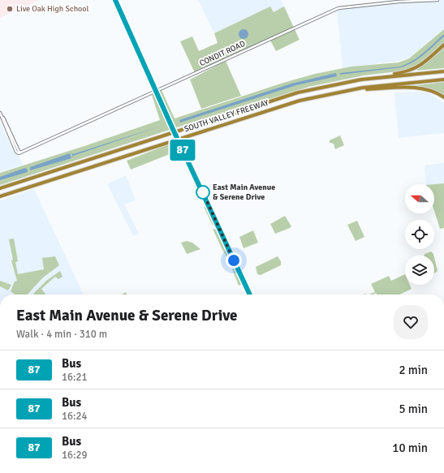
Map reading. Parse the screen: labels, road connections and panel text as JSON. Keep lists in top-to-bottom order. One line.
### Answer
{"streets":{"highway":["SOUTH VALLEY FREEWAY"],"street":["CONDIT ROAD"]},"places":["Live Oak High School","East Main Avenue & Serene Drive"],"lines":["bus line 87"],"north":"left","page":{"on_map":"87","heading":["East Main Avenue & Serene Drive","Walk · 4 min · 310 m"],"list":[{"mark":"87","name":"Bus","note":"16:21","value":"2 min"},{"mark":"87","name":"Bus","note":"16:24","value":"5 min"},{"mark":"87","name":"Bus","note":"16:29","value":"10 min"}]}}
